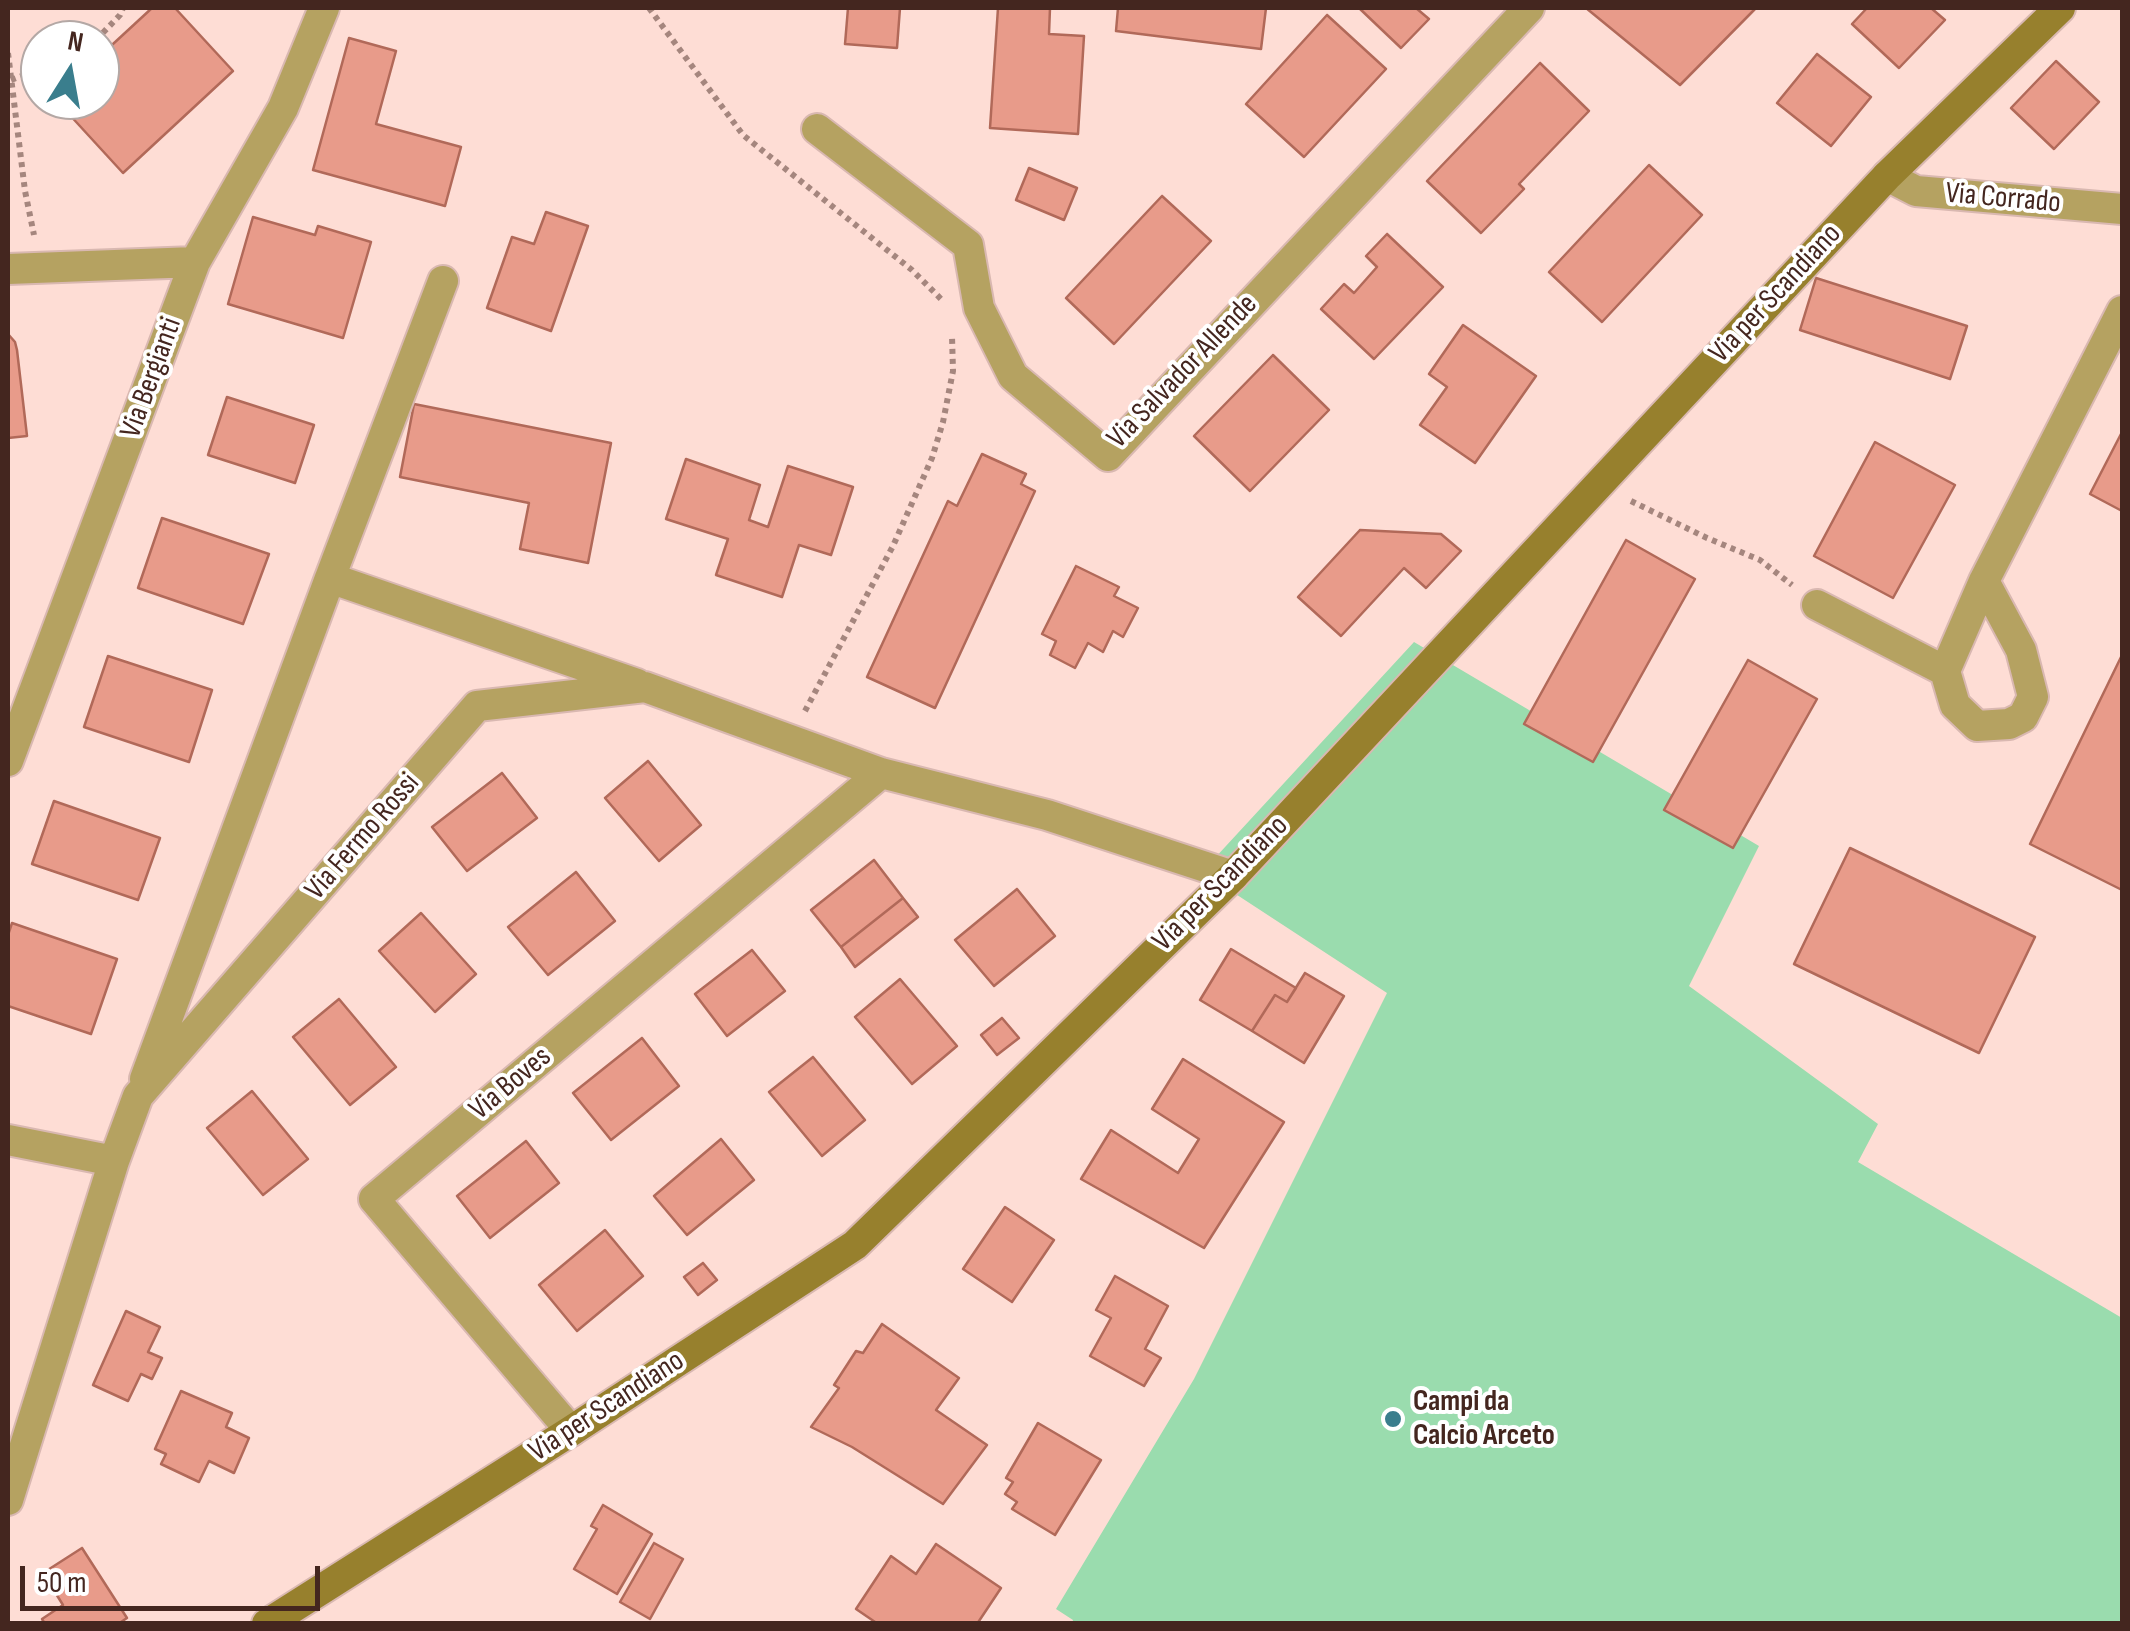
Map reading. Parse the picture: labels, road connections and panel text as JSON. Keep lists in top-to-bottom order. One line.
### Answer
{"streets":{"street":["Via Corrado","Via per Scandiano","Via Salvador Allende","Via Bergianti","Via Fermo Rossi","Via Boves"]},"crossings":[["Via Corrado","Via per Scandiano"],["Via per Scandiano","Via Fermo Rossi"],["Via per Scandiano","Via Boves"],["Via Fermo Rossi","Via Boves"]],"places":["Campi da Calcio Arceto"],"scale_bar":"50 m","north":"top"}
